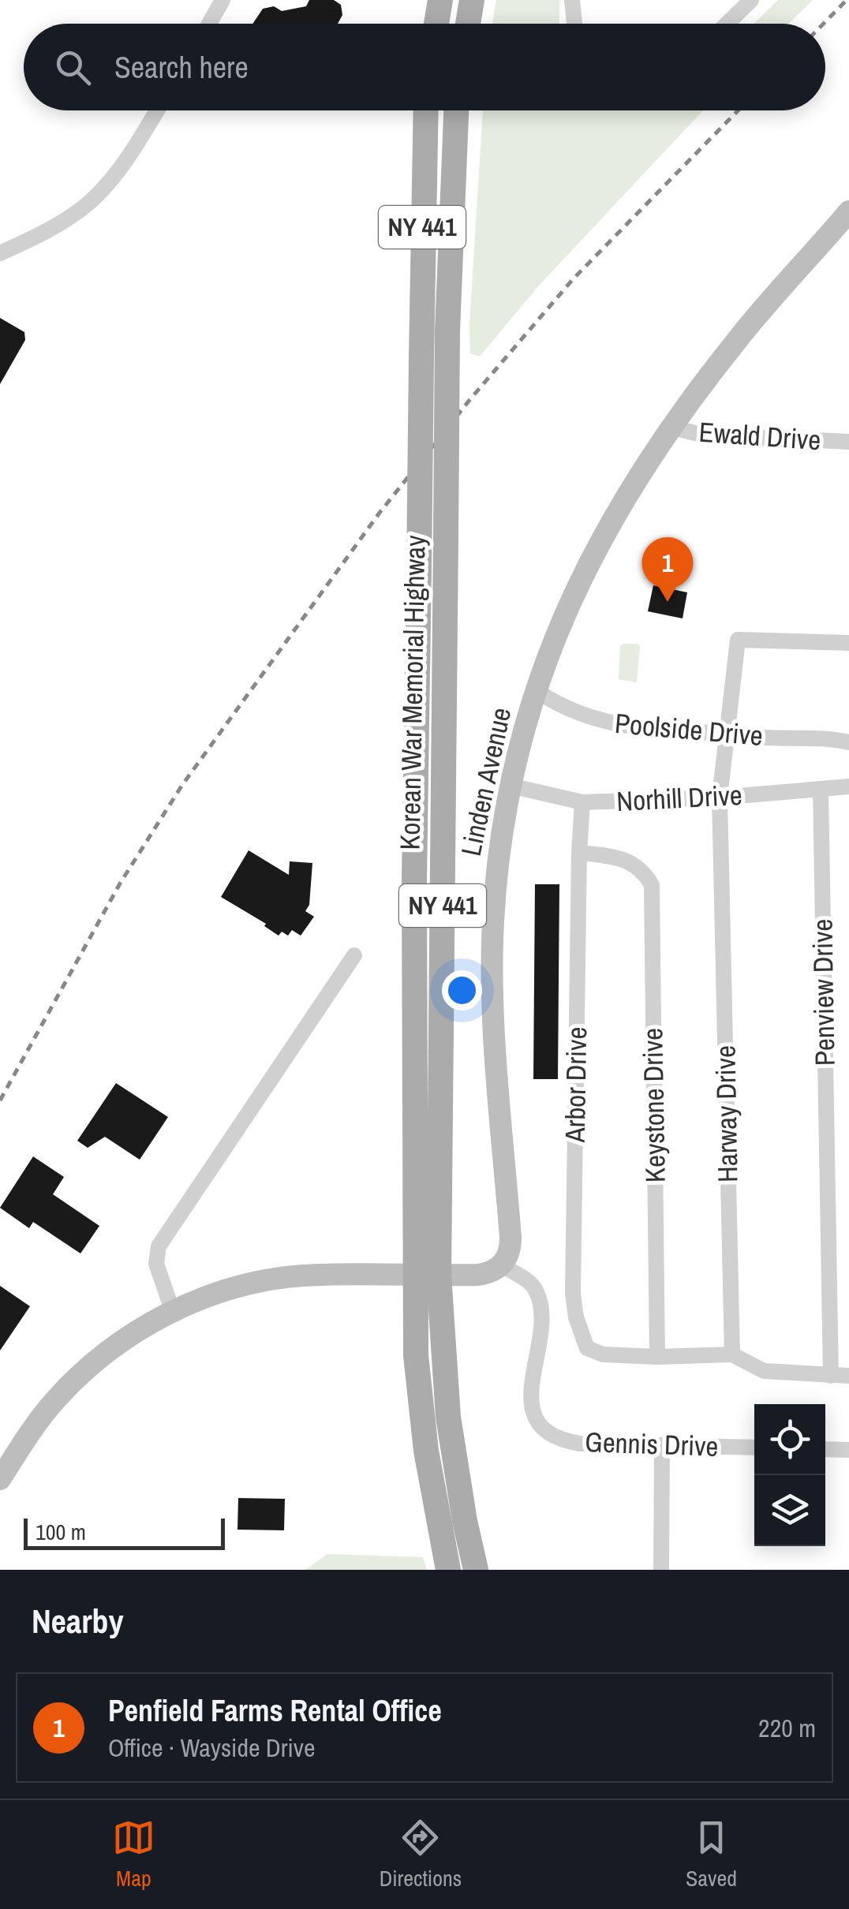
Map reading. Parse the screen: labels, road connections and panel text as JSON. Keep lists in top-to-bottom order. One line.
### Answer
{"streets":{"main road":["NY 441","Korean War Memorial Highway"],"street":["Ewald Drive","Poolside Drive","Linden Avenue","Norhill Drive","Penview Drive","Arbor Drive","Keystone Drive","Harway Drive","Gennis Drive"]},"crossings":[["Ewald Drive","Linden Avenue"],["Poolside Drive","Linden Avenue"],["Poolside Drive","Harway Drive"],["Linden Avenue","Norhill Drive"],["Linden Avenue","Gennis Drive"],["Norhill Drive","Penview Drive"],["Norhill Drive","Arbor Drive"],["Norhill Drive","Harway Drive"],["Arbor Drive","Keystone Drive"]],"scale_bar":"100 m","page":{"search":"Search here","pins":"1","scale":"100 m","heading":"Nearby","list":[{"mark":"1","name":"Penfield Farms Rental Office","note":"Office · Wayside Drive","value":"220 m"}],"nav":["Map","Directions","Saved"]}}
